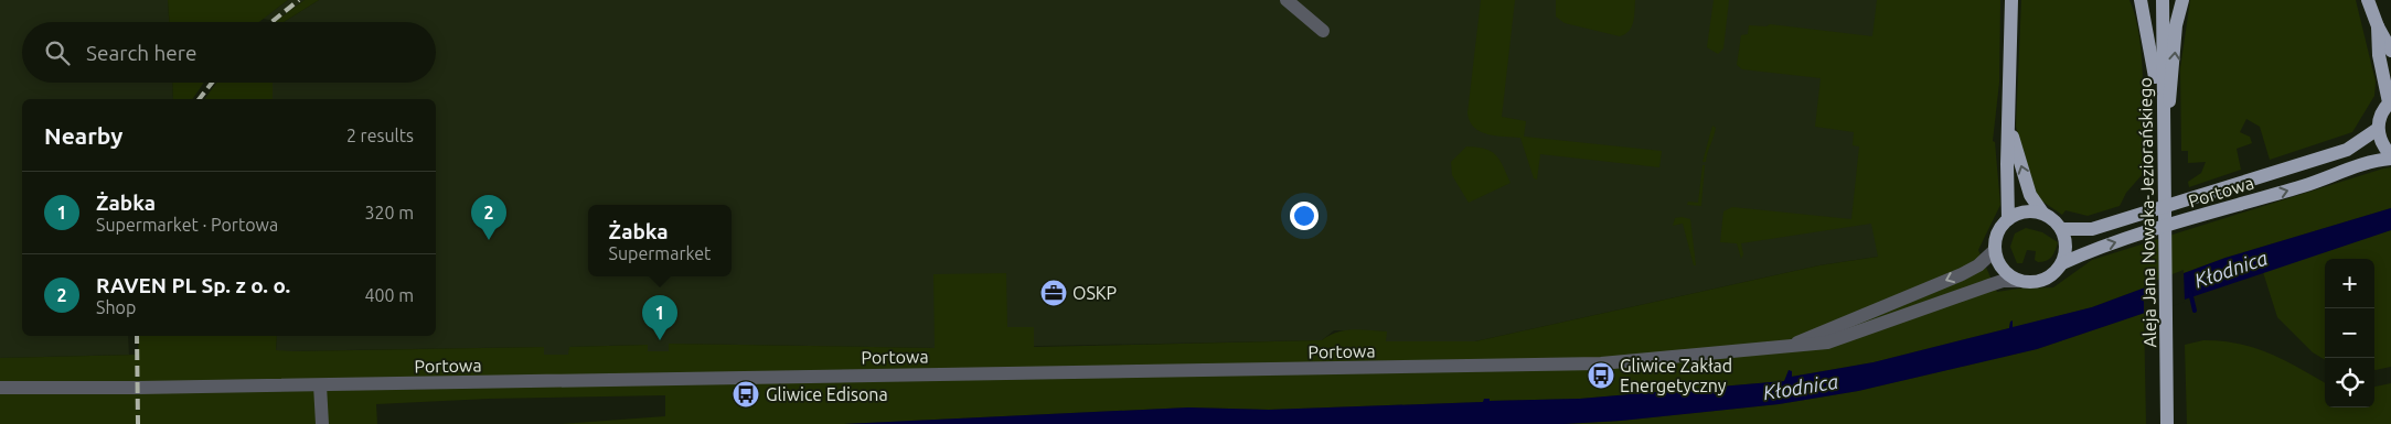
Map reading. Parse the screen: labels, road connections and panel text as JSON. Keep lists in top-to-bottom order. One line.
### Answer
{"streets":{"main road":["Portowa","Aleja Jana Nowaka-Jeziorańskiego"]},"water":["Kłodnica"],"places":{"office":["OSKP"],"bus stop":["Gliwice Zakład Energetyczny","Gliwice Edisona"]},"page":{"search":"Search here","heading":["Nearby","2 results"],"list":[{"mark":"1","name":"Żabka","note":"Supermarket · Portowa","value":"320 m"},{"mark":"2","name":"RAVEN PL Sp. z o. o.","note":"Shop","value":"400 m"}],"pins":["2","1"],"popup":["Żabka","Supermarket"],"map_buttons":["+","−"]}}
